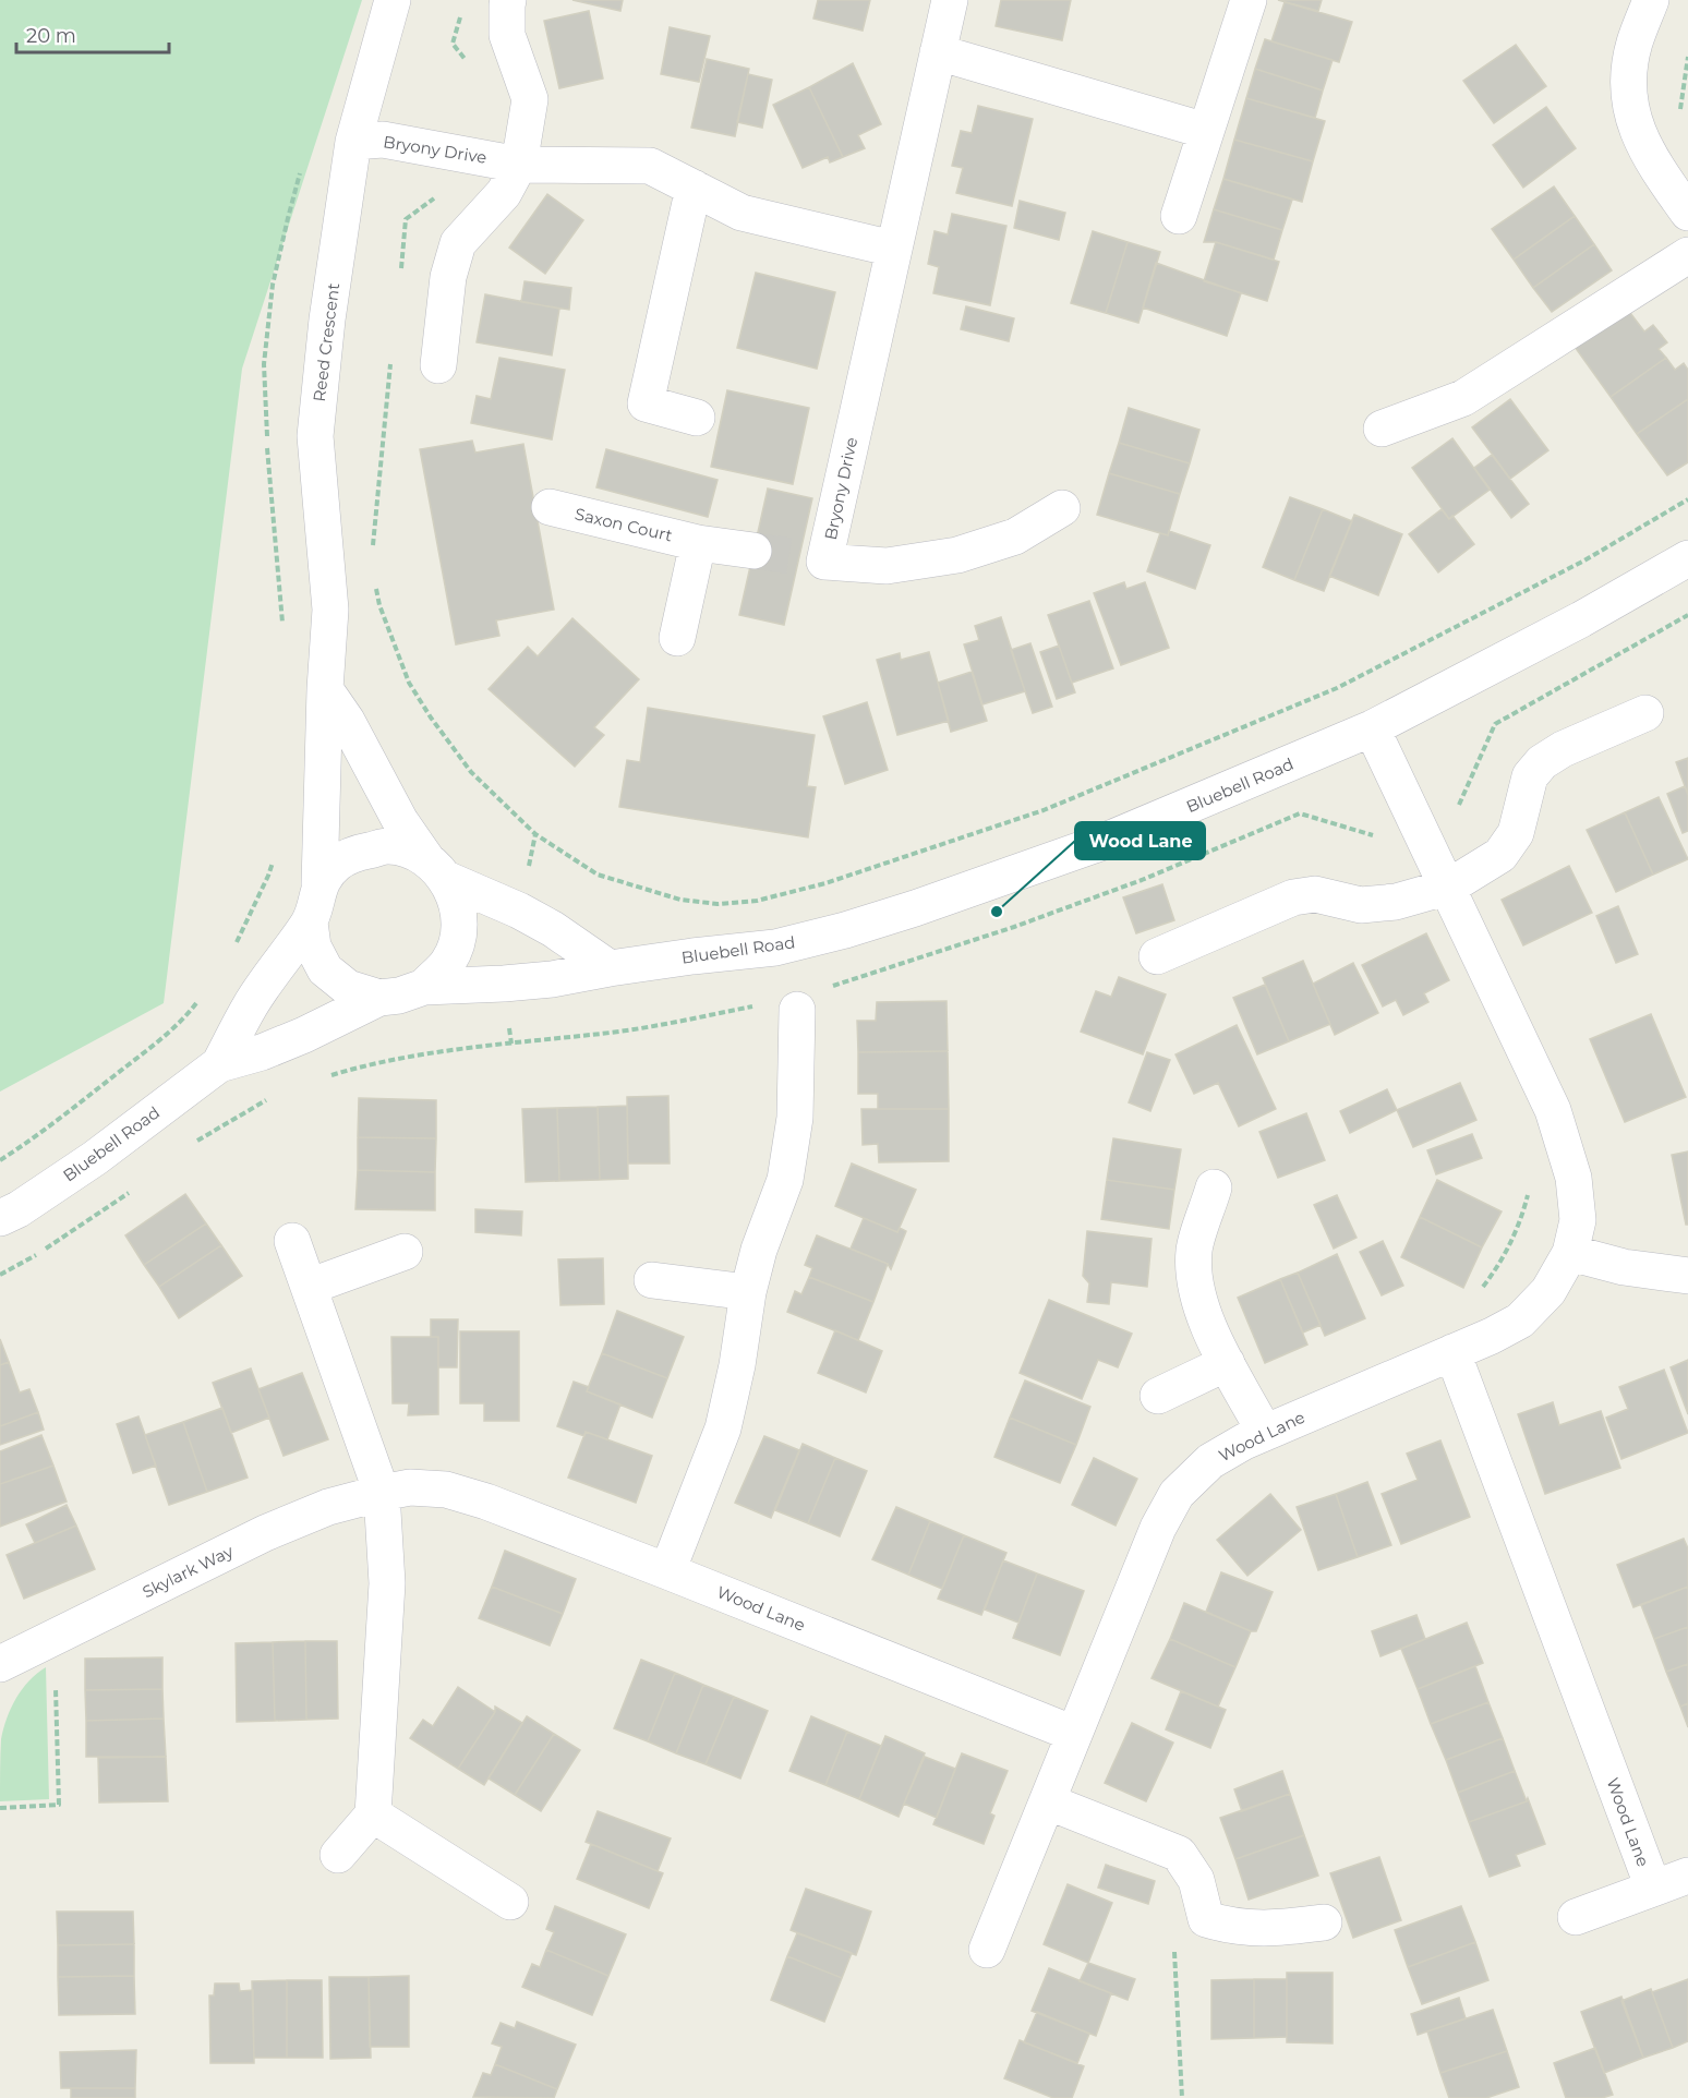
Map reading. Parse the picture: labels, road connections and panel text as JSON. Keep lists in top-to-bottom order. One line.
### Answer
{"streets":{"street":["Bryony Drive","Reed Crescent","Saxon Court","Bluebell Road","Wood Lane","Skylark Way"]},"crossings":[["Bryony Drive","Reed Crescent"],["Reed Crescent","Bluebell Road"],["Bluebell Road","Wood Lane"],["Wood Lane","Skylark Way"]],"places":["Wood Lane"],"scale_bar":"20 m"}
